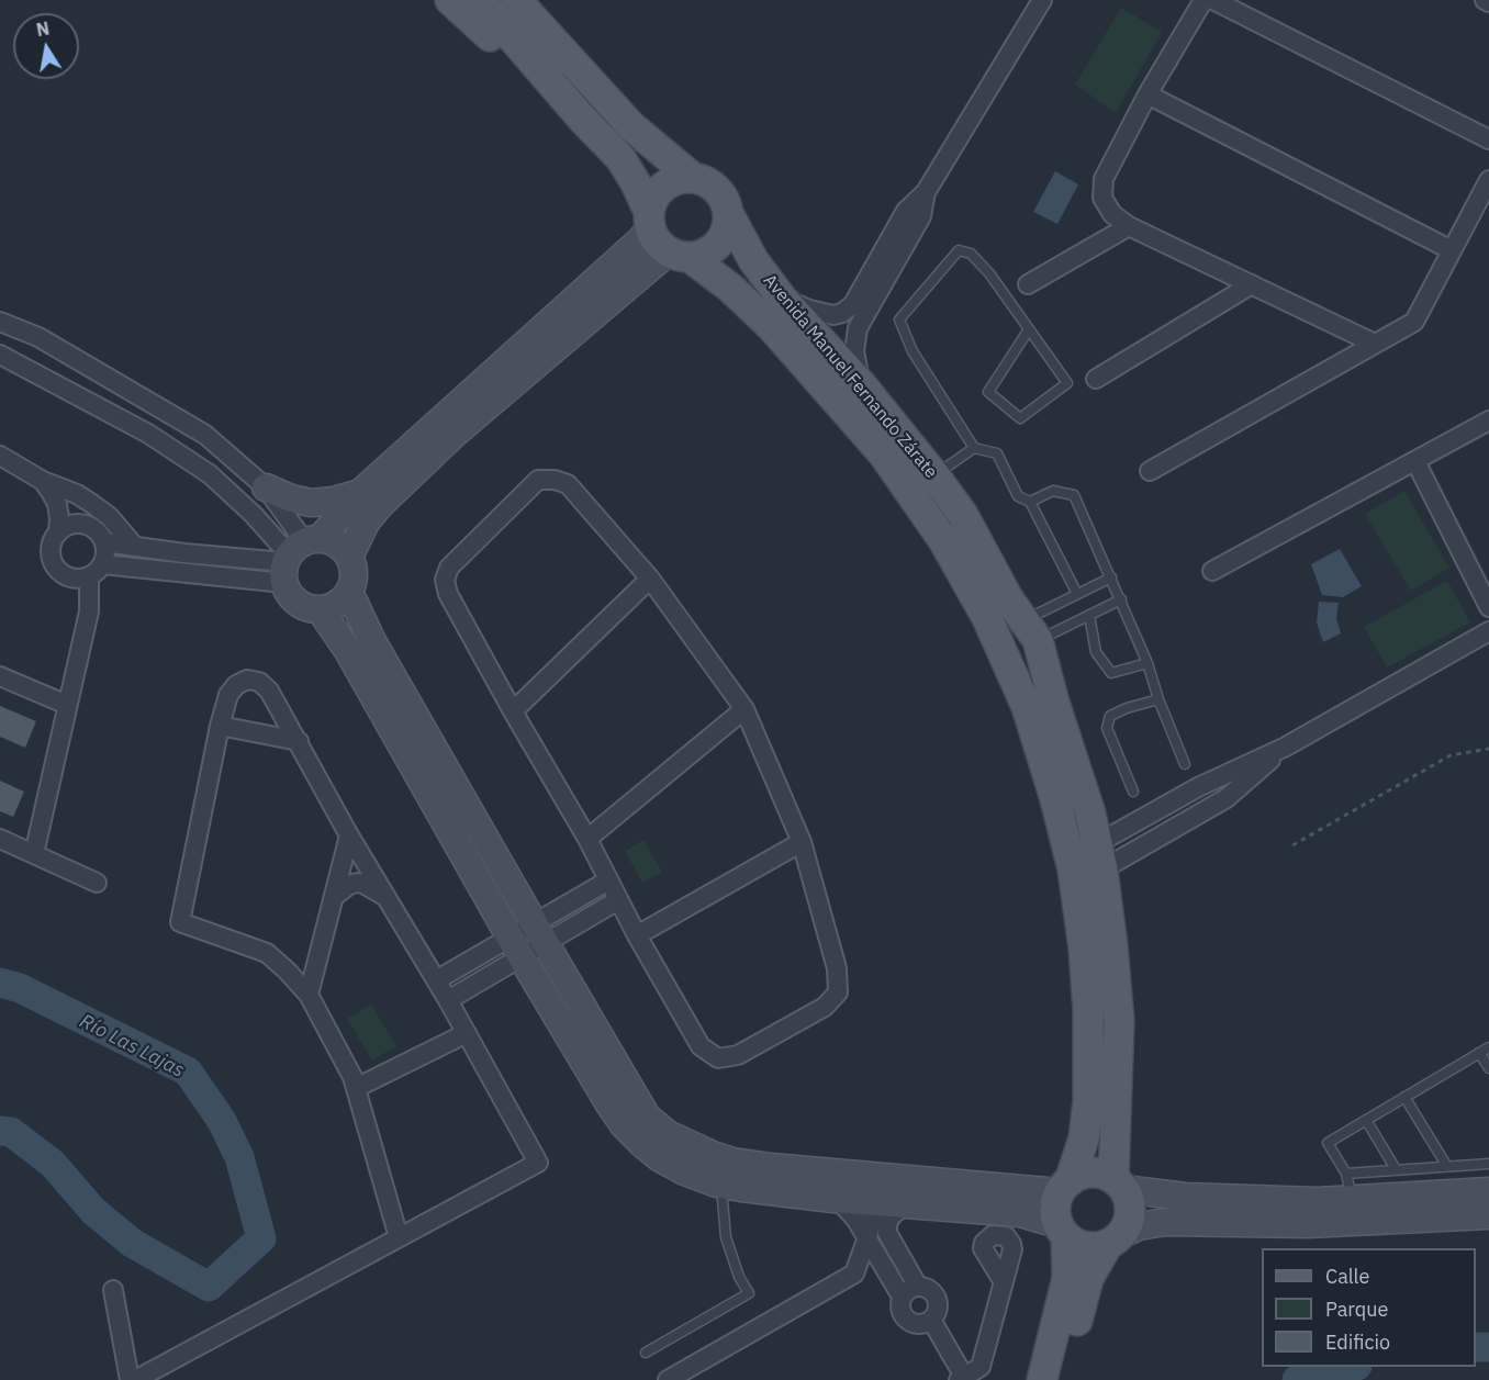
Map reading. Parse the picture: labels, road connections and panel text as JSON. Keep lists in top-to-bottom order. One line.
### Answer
{"streets":{"main road":["Avenida Manuel Fernando Zárate"]},"water":["Río Las Lajas"],"legend":["Calle","Parque","Edificio"],"north":"top"}
